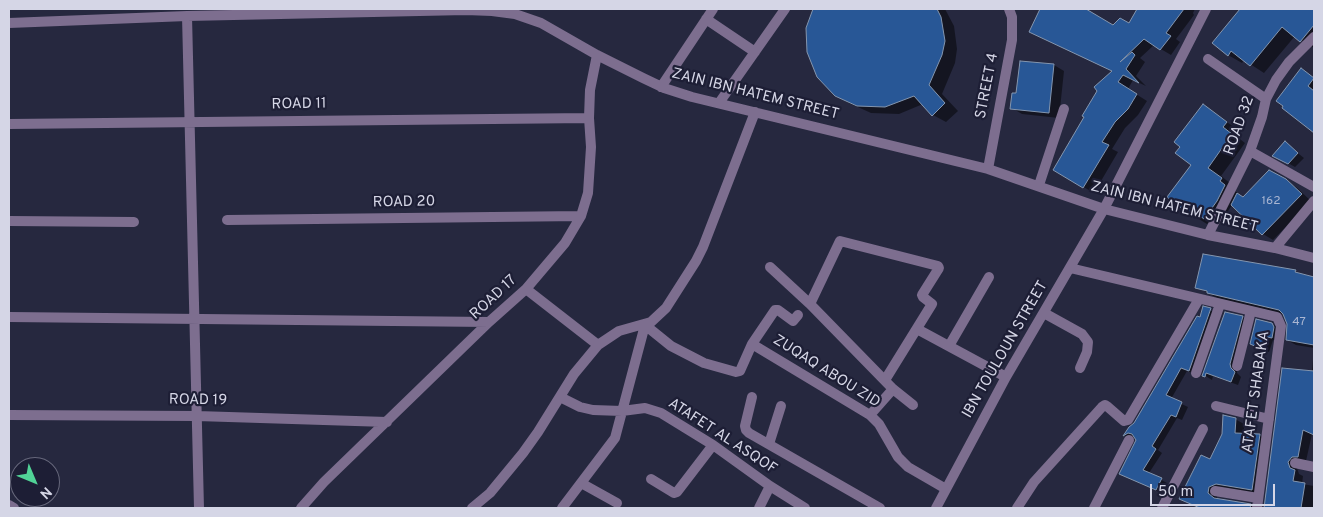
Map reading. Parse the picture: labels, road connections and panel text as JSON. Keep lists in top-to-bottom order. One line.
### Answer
{"streets":{"street":["STREET 4","ZAIN IBN HATEM STREET","ROAD 11","ROAD 32","ROAD 20","ROAD 17","IBN TOULOUN STREET","ZUQAQ ABOU ZID","ATAFET SHABAKA","ROAD 19","ATAFET AL ASQOF"]},"crossings":[["STREET 4","ZAIN IBN HATEM STREET"],["ZAIN IBN HATEM STREET","ROAD 32"],["ZAIN IBN HATEM STREET","ROAD 17"],["ZAIN IBN HATEM STREET","IBN TOULOUN STREET"],["ROAD 11","ROAD 17"],["ROAD 20","ROAD 17"],["ROAD 17","ROAD 19"],["IBN TOULOUN STREET","ZUQAQ ABOU ZID"]],"house_numbers":["162","47"],"scale_bar":"50 m","north":"bottom right"}
